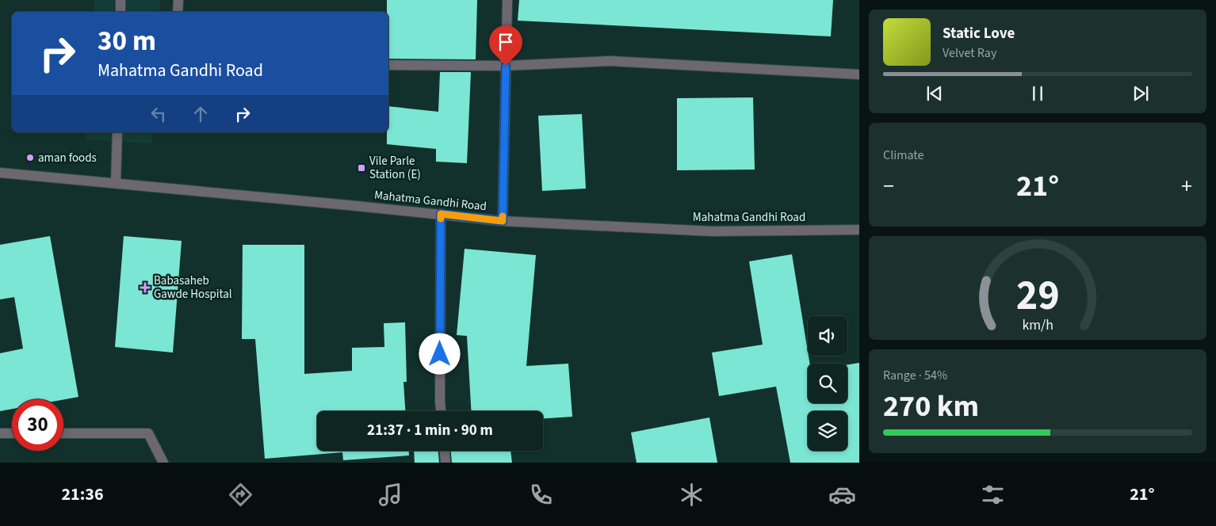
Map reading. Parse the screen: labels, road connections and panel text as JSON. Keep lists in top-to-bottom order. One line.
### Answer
{"streets":{"street":["Mahatma Gandhi Road"]},"places":{"other":["aman foods"],"transit":["Vile Parle Station (E)"],"health":["Babasaheb Gawde Hospital"]},"page":{"turn":["30 m","Mahatma Gandhi Road"],"song":["Static Love","Velvet Ray"],"tile":["Climate",["Range · 54%","270 km"]],"heat":["−","21°","+"],"limit":"30","trip":"21:37 · 1 min · 90 m","tabs":["21:36","21°"],"gauge":["29","km/h"]}}
